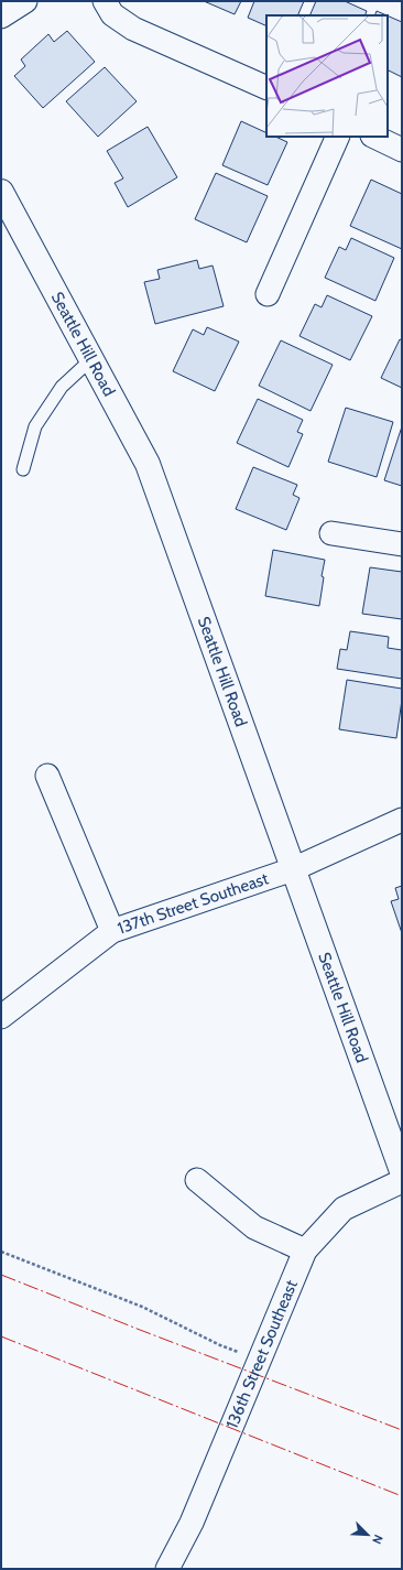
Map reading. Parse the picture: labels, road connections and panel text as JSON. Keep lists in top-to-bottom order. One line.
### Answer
{"streets":{"main road":["Seattle Hill Road"],"street":["137th Street Southeast","136th Street Southeast"]},"crossings":[["Seattle Hill Road","137th Street Southeast"]],"north":"bottom right"}
